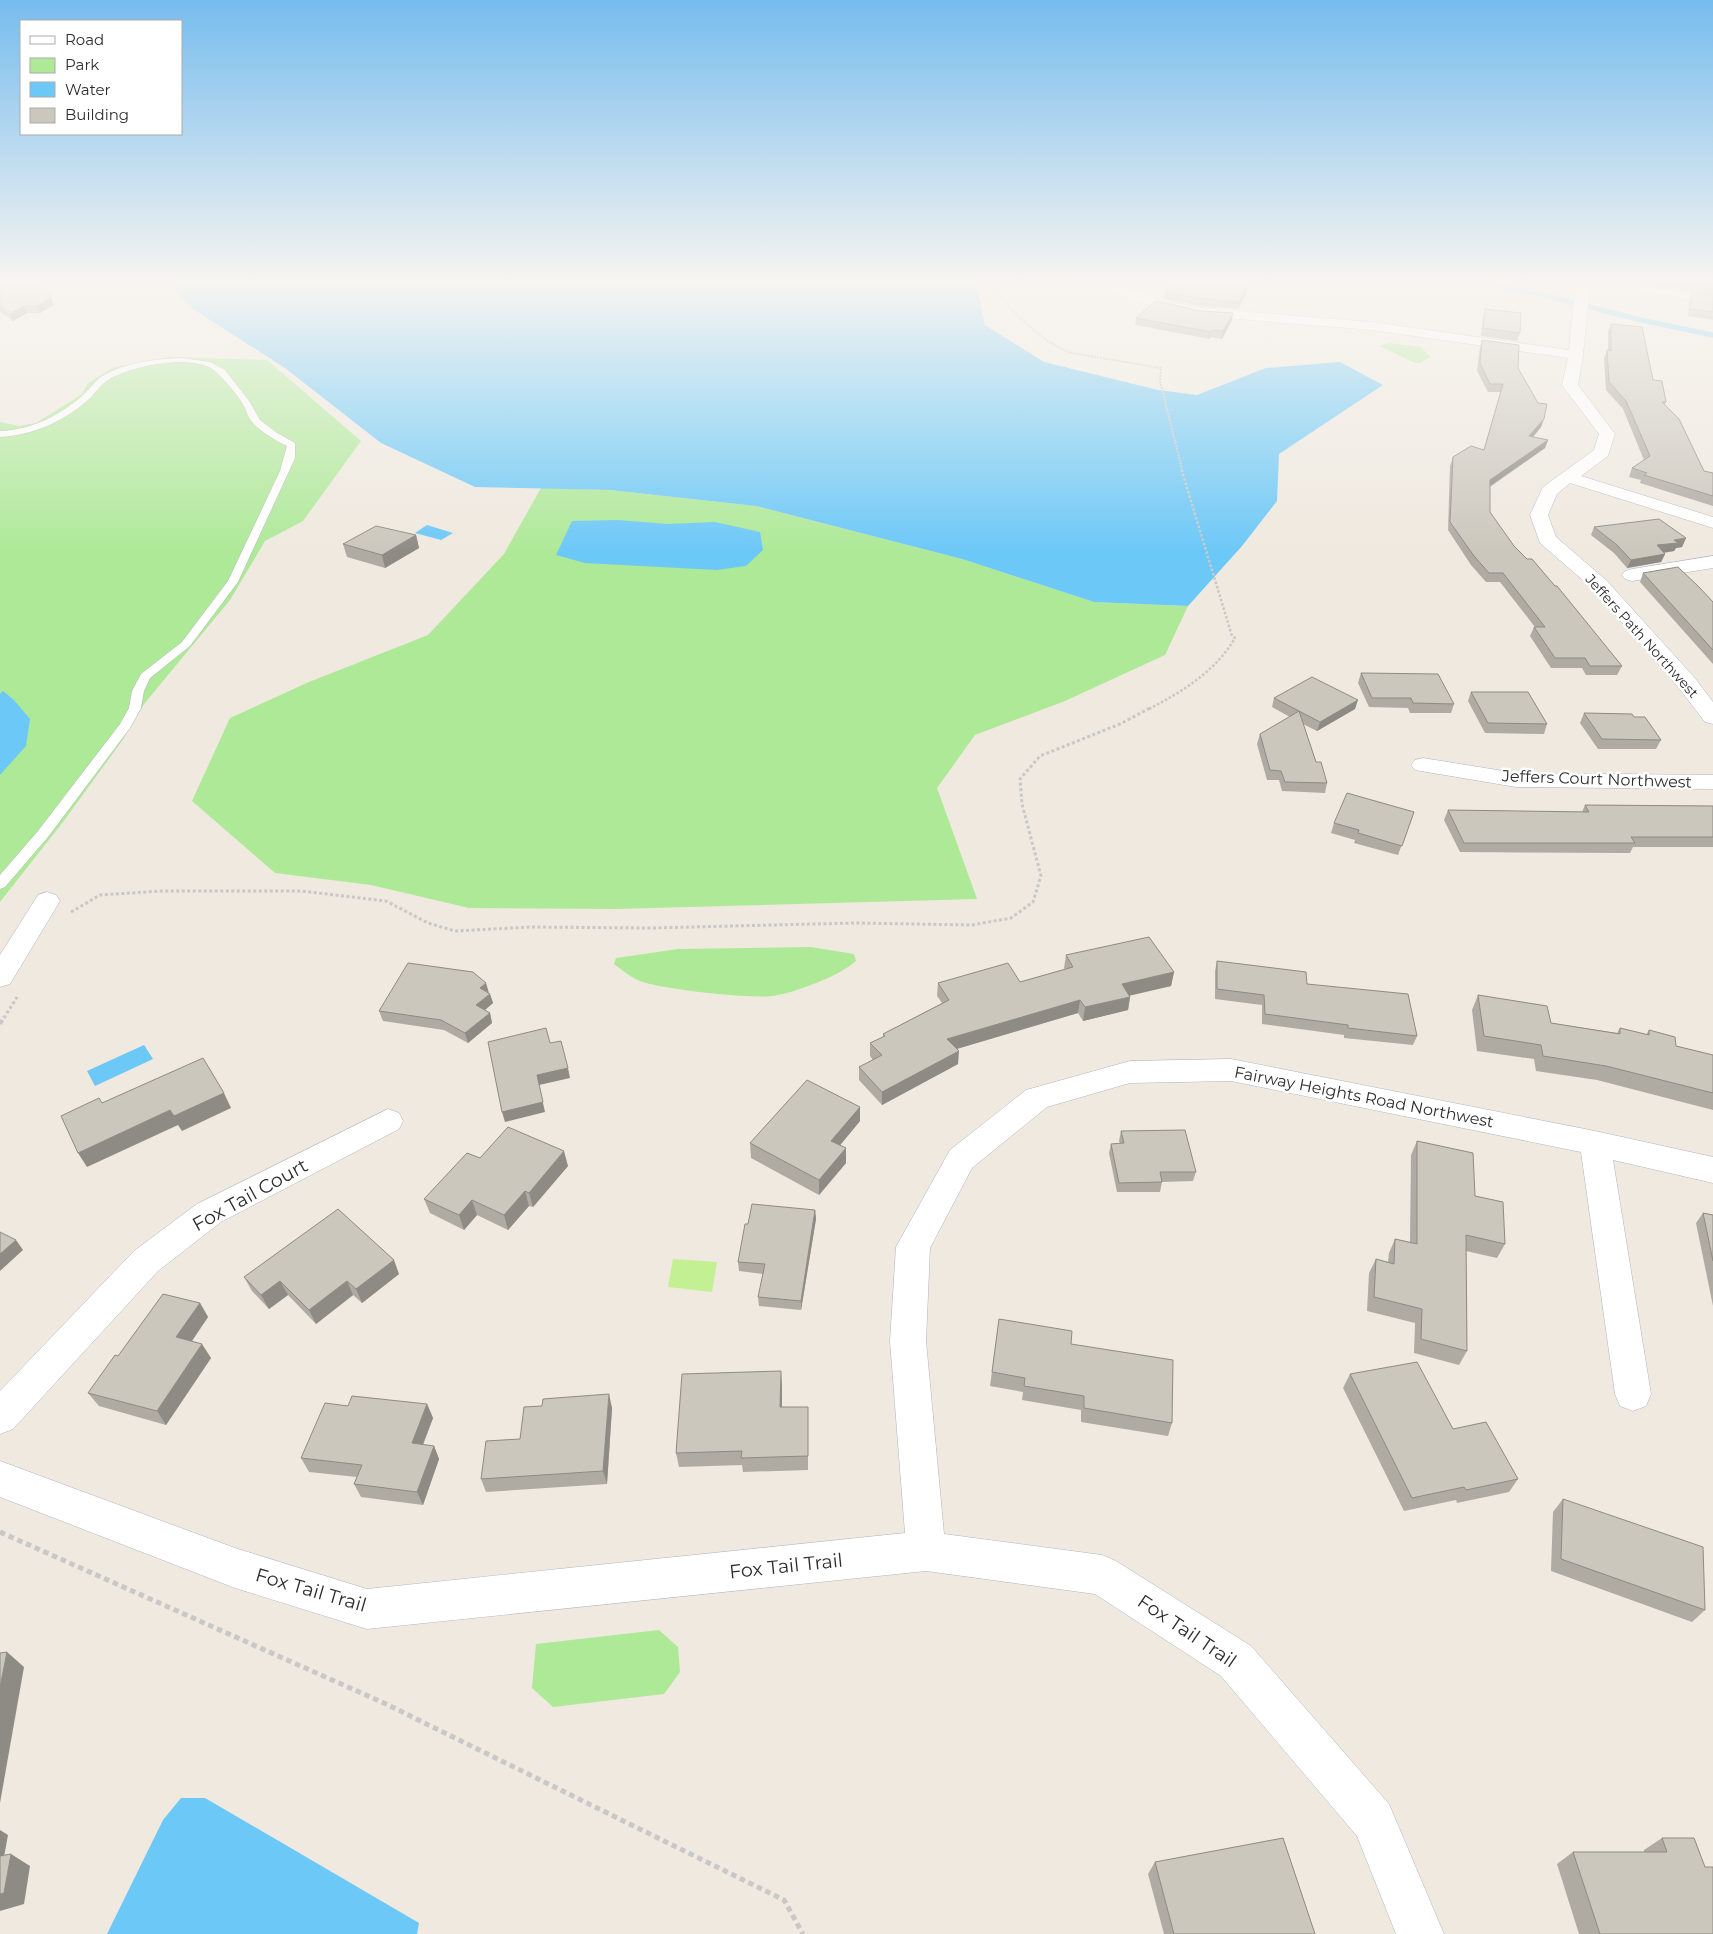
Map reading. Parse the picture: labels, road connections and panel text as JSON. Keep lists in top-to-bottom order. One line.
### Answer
{"streets":{"street":["Jeffers Path Northwest","Jeffers Court Northwest","Fairway Heights Road Northwest","Fox Tail Court","Fox Tail Trail"]},"crossings":[["Fairway Heights Road Northwest","Fox Tail Trail"]],"legend":["Road","Park","Water","Building"]}
